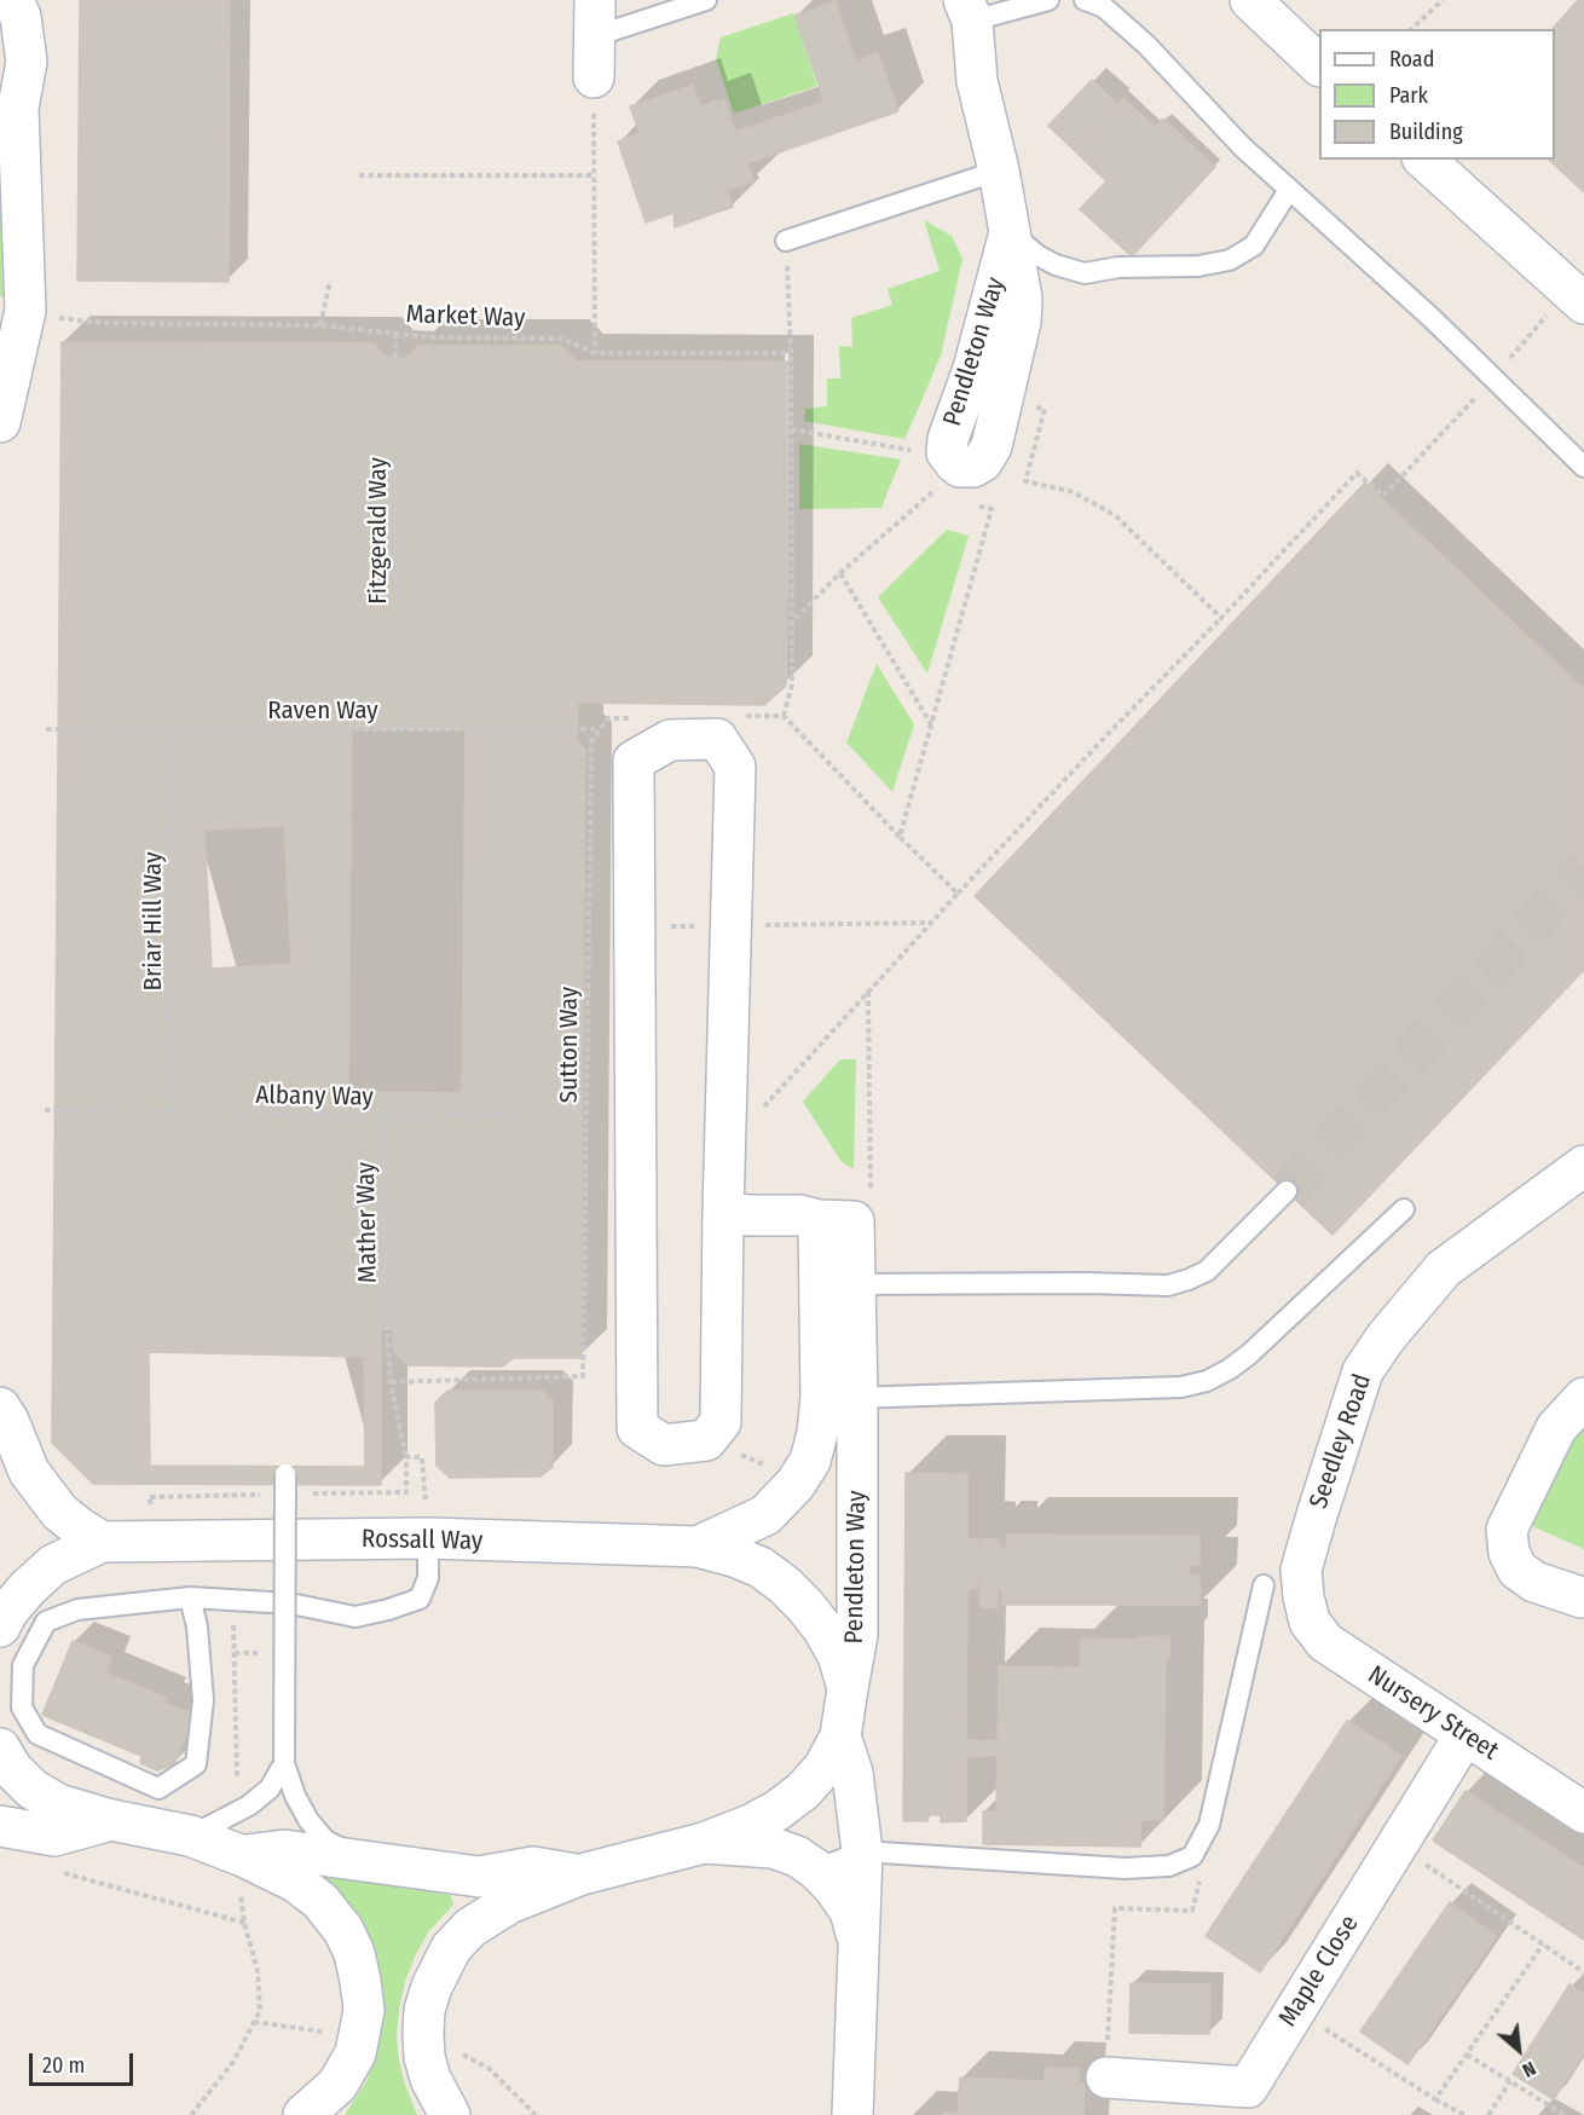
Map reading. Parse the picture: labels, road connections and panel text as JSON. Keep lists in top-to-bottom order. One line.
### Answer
{"streets":{"street":["Pendleton Way","Seedley Road","Rossall Way","Nursery Street","Maple Close"],"path":["Market Way","Fitzgerald Way","Raven Way","Briar Hill Way","Sutton Way","Albany Way","Mather Way"]},"crossings":[["Market Way","Fitzgerald Way"],["Pendleton Way","Rossall Way"],["Fitzgerald Way","Raven Way"],["Raven Way","Briar Hill Way"],["Raven Way","Sutton Way"],["Briar Hill Way","Albany Way"],["Sutton Way","Mather Way"],["Albany Way","Mather Way"],["Seedley Road","Nursery Street"],["Nursery Street","Maple Close"]],"legend":["Road","Park","Building"],"scale_bar":"20 m","north":"bottom right"}
